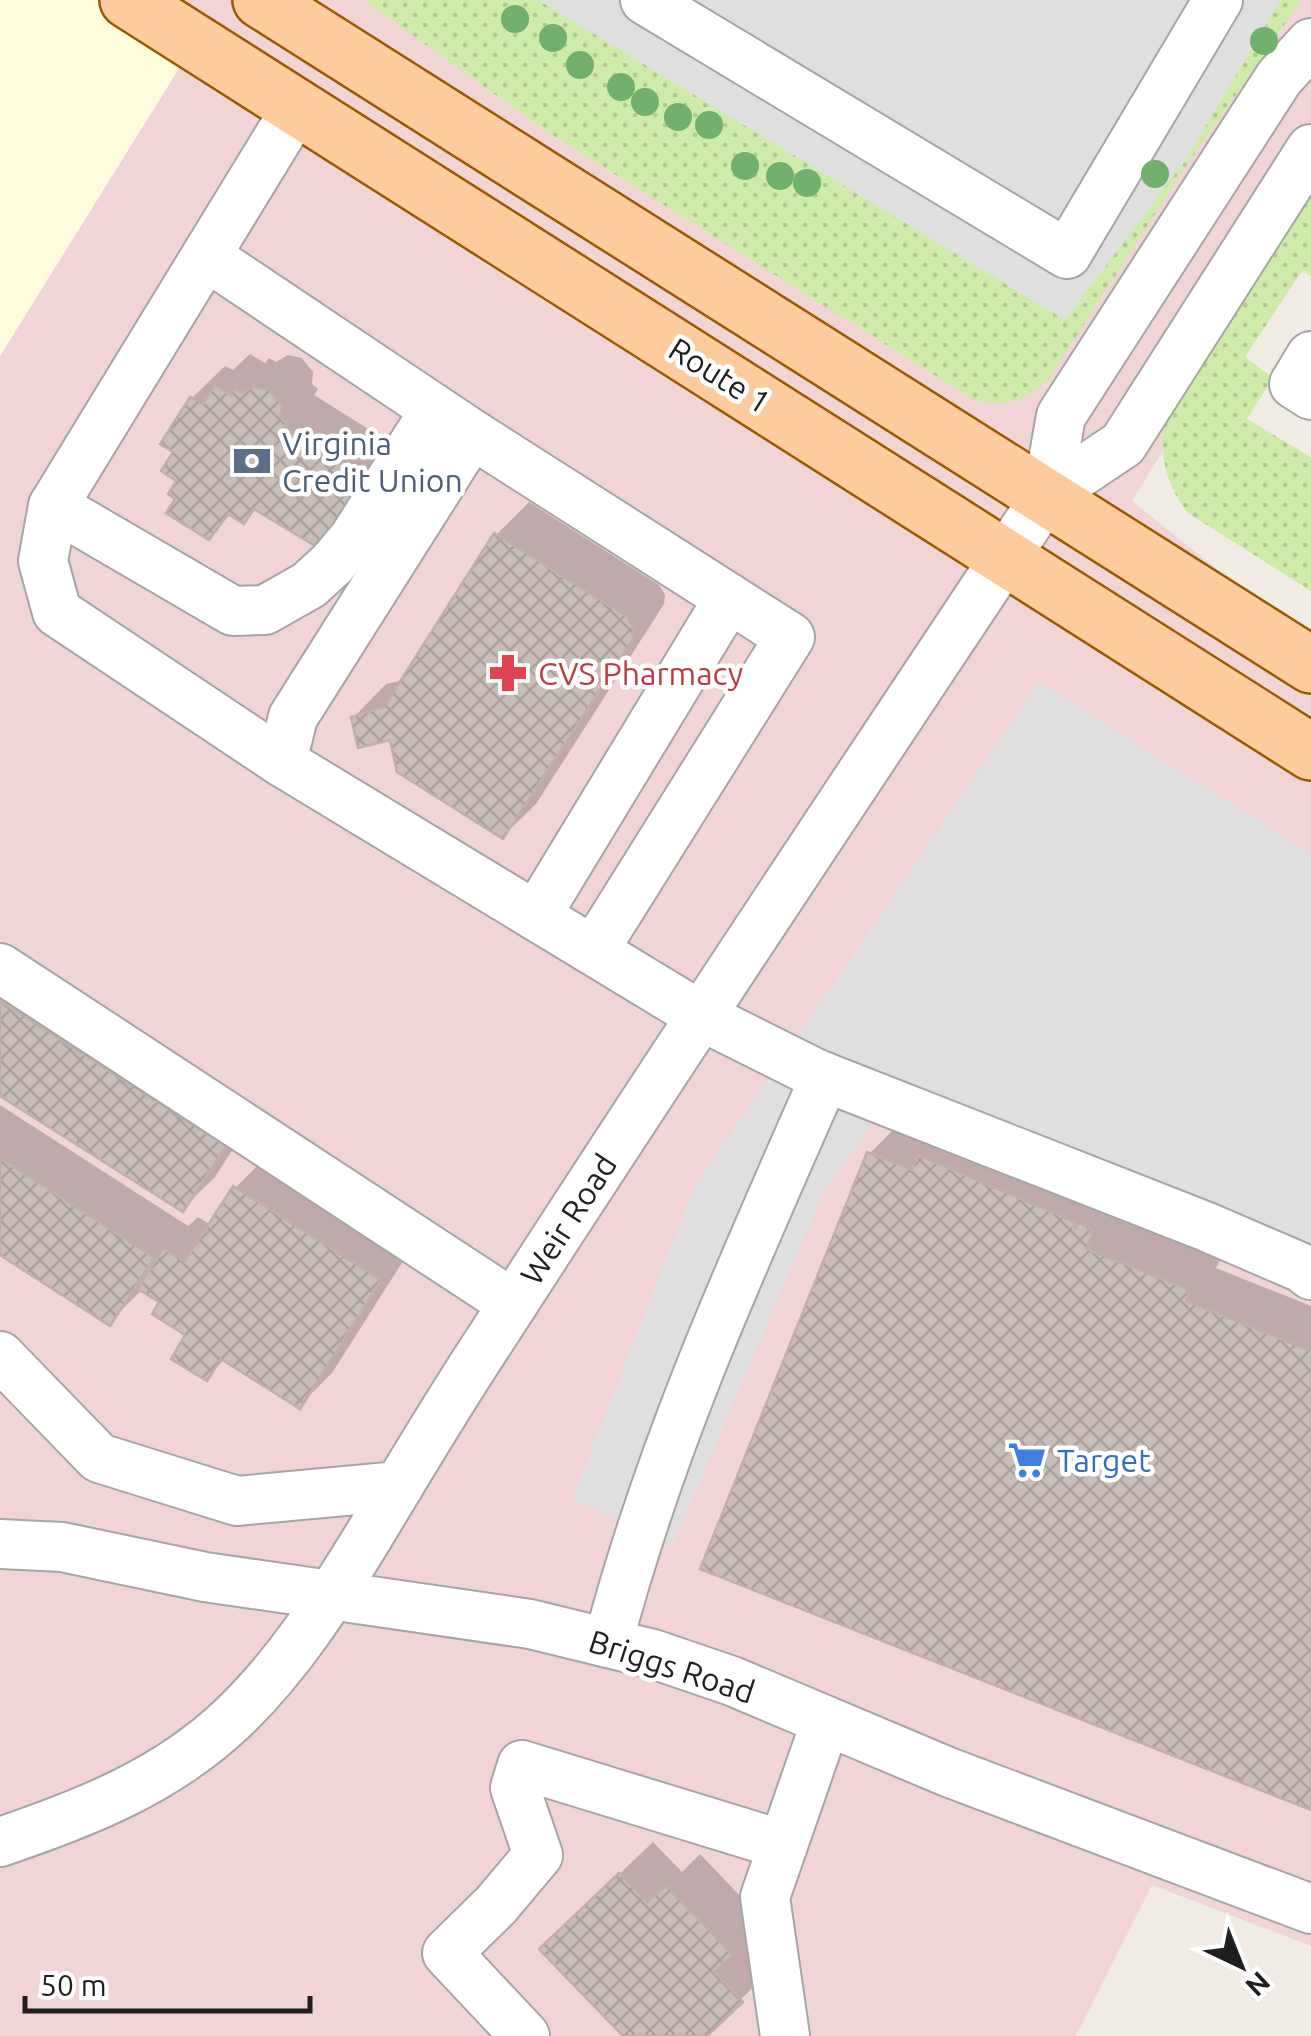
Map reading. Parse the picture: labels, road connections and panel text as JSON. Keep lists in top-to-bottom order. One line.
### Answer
{"streets":{"main road":["Route 1"],"street":["Weir Road","Briggs Road"]},"crossings":[["Route 1","Weir Road"],["Weir Road","Briggs Road"]],"places":{"bank":["Virginia Credit Union"],"pharmacy":["CVS Pharmacy"],"supermarket":["Target"]},"scale_bar":"50 m","north":"bottom right"}
